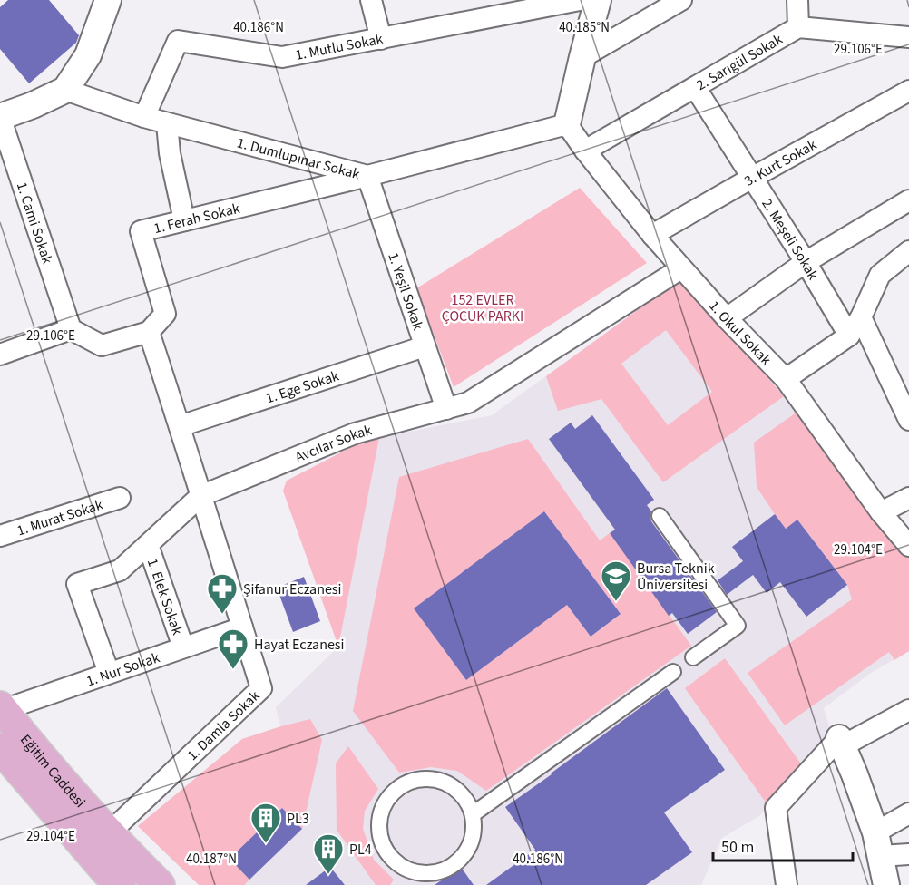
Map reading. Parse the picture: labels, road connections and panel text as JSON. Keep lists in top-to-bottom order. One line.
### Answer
{"streets":{"main road":["Eğitim Caddesi"],"street":["1. Mutlu Sokak","2. Sarıgül Sokak","1. Dumlupınar Sokak","3. Kurt Sokak","1. Ferah Sokak","1. Cami Sokak","2. Meşeli Sokak","1. Yeşil Sokak","1. Okul Sokak","1. Ege Sokak","Avcılar Sokak","1. Murat Sokak","1. Elek Sokak","1. Nur Sokak","1. Damla Sokak"]},"crossings":[["1. Mutlu Sokak","1. Dumlupınar Sokak"],["2. Sarıgül Sokak","2. Meşeli Sokak"],["2. Sarıgül Sokak","1. Okul Sokak"],["1. Dumlupınar Sokak","1. Ferah Sokak"],["1. Dumlupınar Sokak","1. Yeşil Sokak"],["1. Dumlupınar Sokak","1. Okul Sokak"],["3. Kurt Sokak","2. Meşeli Sokak"],["3. Kurt Sokak","1. Okul Sokak"],["1. Ferah Sokak","1. Yeşil Sokak"],["1. Yeşil Sokak","1. Ege Sokak"],["1. Yeşil Sokak","Avcılar Sokak"],["1. Okul Sokak","Avcılar Sokak"],["Avcılar Sokak","1. Elek Sokak"],["Avcılar Sokak","1. Nur Sokak"],["Avcılar Sokak","1. Damla Sokak"],["1. Elek Sokak","1. Nur Sokak"],["1. Nur Sokak","1. Damla Sokak"],["1. Nur Sokak","Eğitim Caddesi"],["1. Damla Sokak","Eğitim Caddesi"]],"parks":["152 EVLER ÇOCUK PARKI"],"places":{"school or university":["Bursa Teknik Üniversitesi"],"pharmacy":["Şifanur Eczanesi","Hayat Eczanesi"],"building":["PL3","PL4"]},"scale_bar":"50 m","coordinates":["40.186°N","40.185°N","29.106°E","29.104°E","40.187°N"]}
